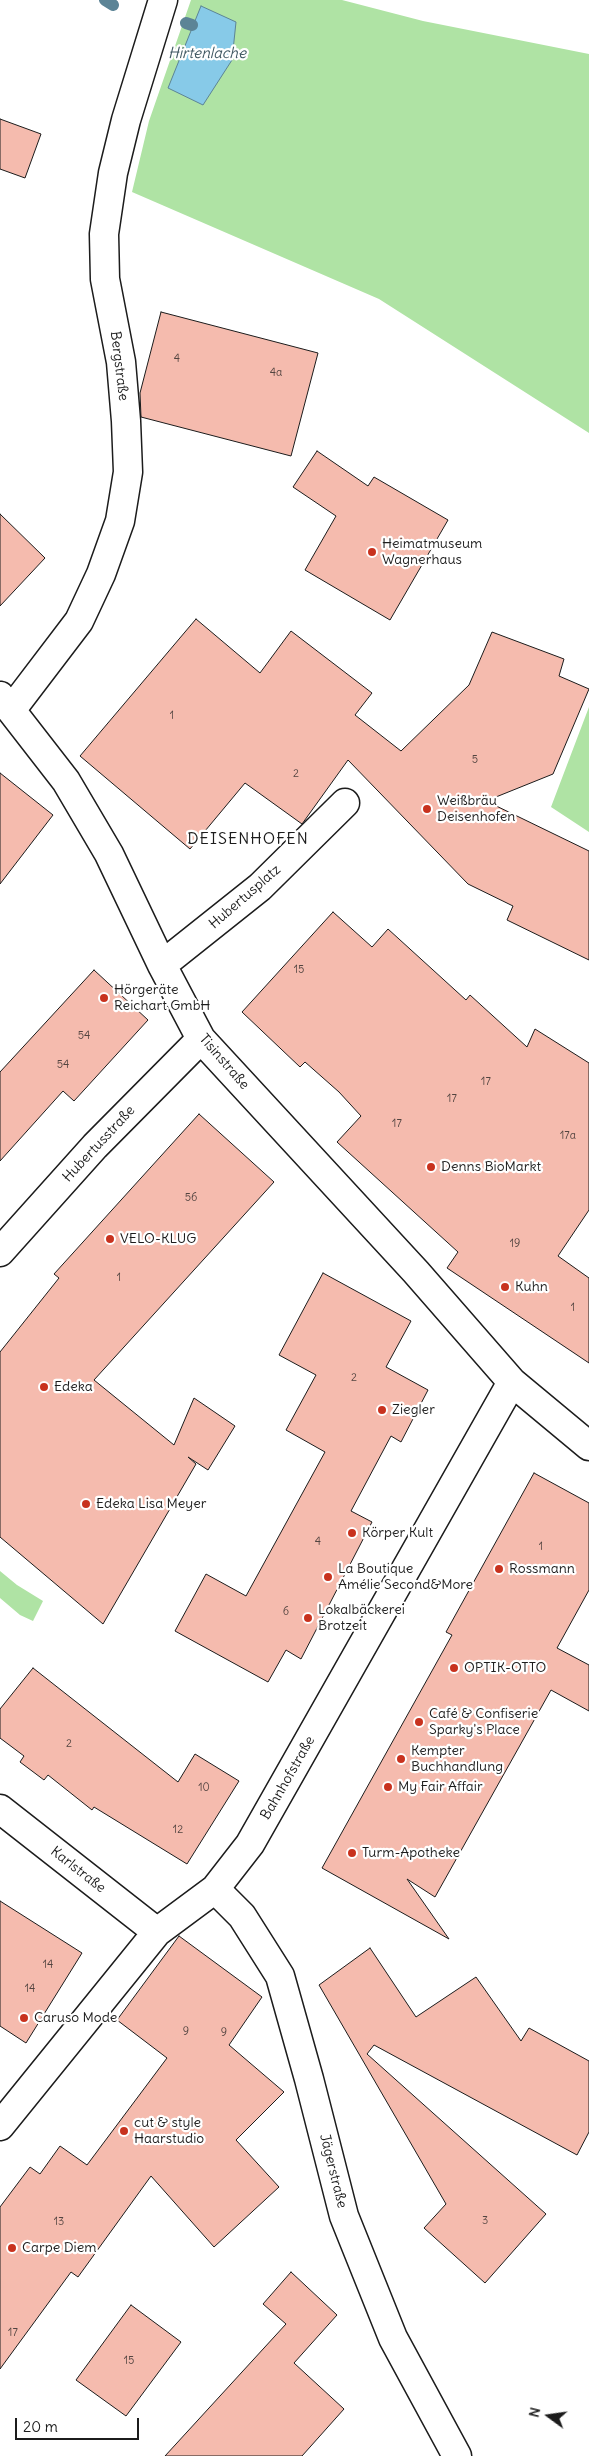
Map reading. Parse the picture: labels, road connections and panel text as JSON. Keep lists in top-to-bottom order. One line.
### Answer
{"streets":{"street":["Bergstraße","Hubertusplatz","Tisinstraße","Hubertusstraße","Bahnhofstraße","Karlstraße","Jägerstraße"]},"crossings":[["Bergstraße","Tisinstraße"],["Hubertusplatz","Tisinstraße"],["Tisinstraße","Hubertusstraße"],["Tisinstraße","Bahnhofstraße"],["Bahnhofstraße","Karlstraße"],["Bahnhofstraße","Jägerstraße"]],"districts":["DEISENHOFEN"],"water":["Hirtenlache"],"places":["Heimatmuseum Wagnerhaus","Weißbräu Deisenhofen","Hörgeräte Reichart GmbH","Denns BioMarkt","VELO-KLUG","Kuhn","Edeka","Ziegler","Edeka Lisa Meyer","Körper Kult","Rossmann","La Boutique Amélie Second&More","Lokalbäckerei Brotzeit","OPTIK-OTTO","Café & Confiserie Sparky's Place","Kempter Buchhandlung","My Fair Affair","Turm-Apotheke","Caruso Mode","cut & style Haarstudio","Carpe Diem"],"house_numbers":["4","4a","1","5","2","15","54","54","17","17","17","17a","56","19","1","1","2","4","1","6","2","10","12","14","14","9","9","3","13","17","15"],"scale_bar":"20 m","north":"left"}
